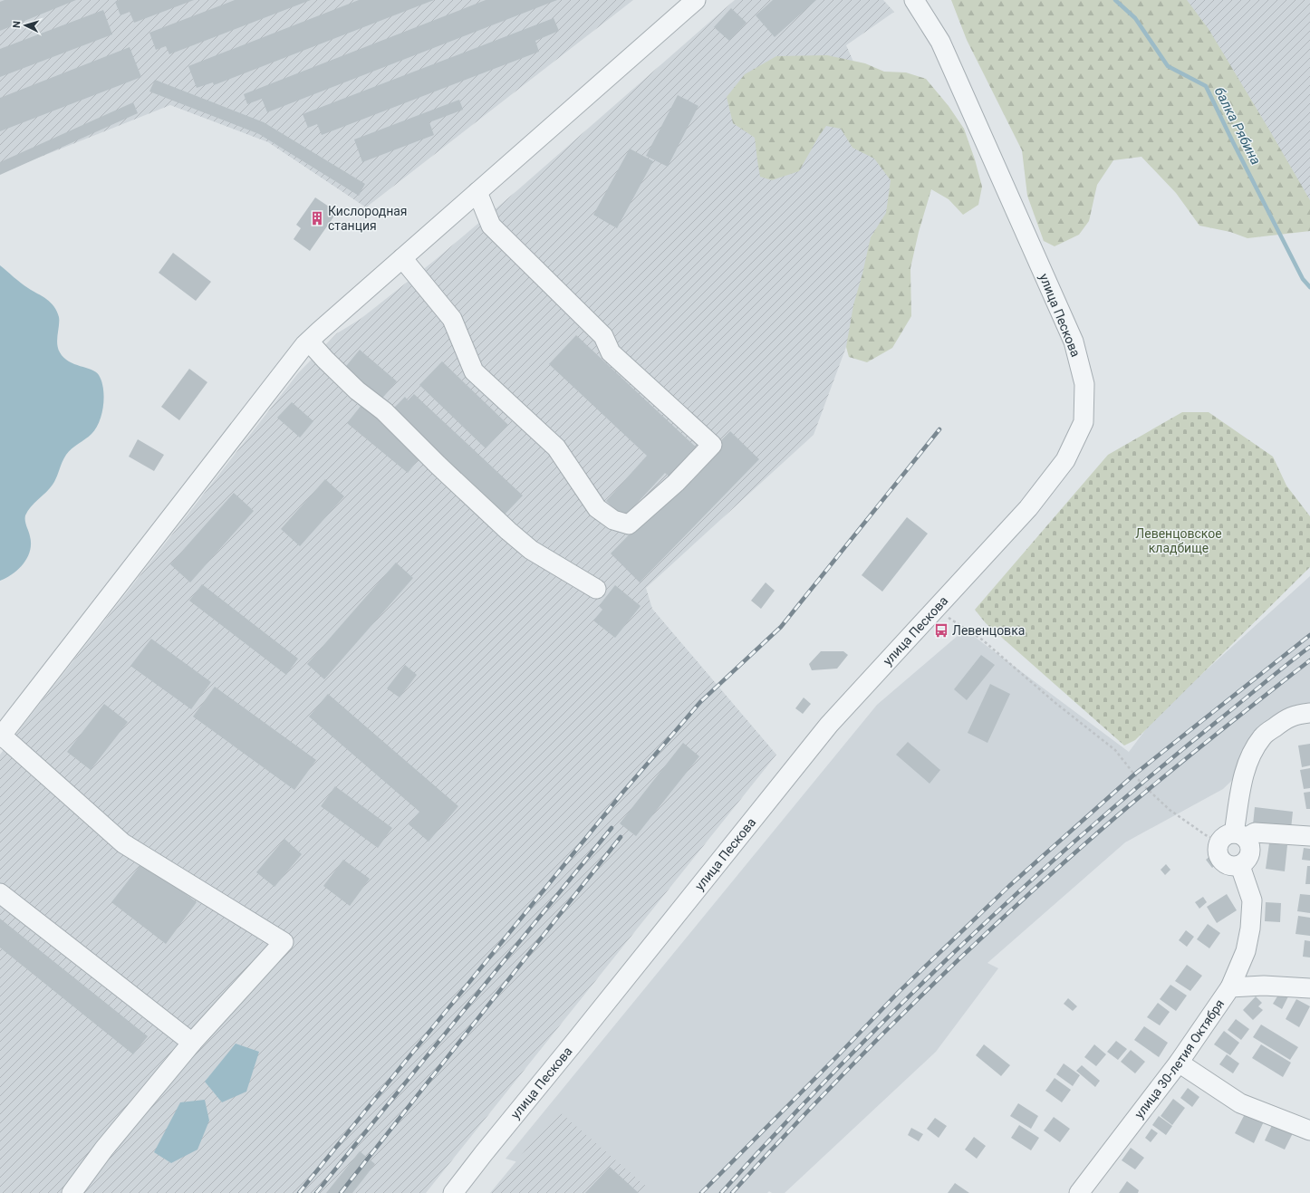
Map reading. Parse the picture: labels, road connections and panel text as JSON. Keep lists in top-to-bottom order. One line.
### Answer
{"streets":{"street":["улица Пескова","улица 30-летия Октября"]},"water":["балка Рябина"],"parks":["Левенцовское кладбище"],"places":{"building":["Кислородная станция"],"bus stop":["Левенцовка"]},"north":"left"}
